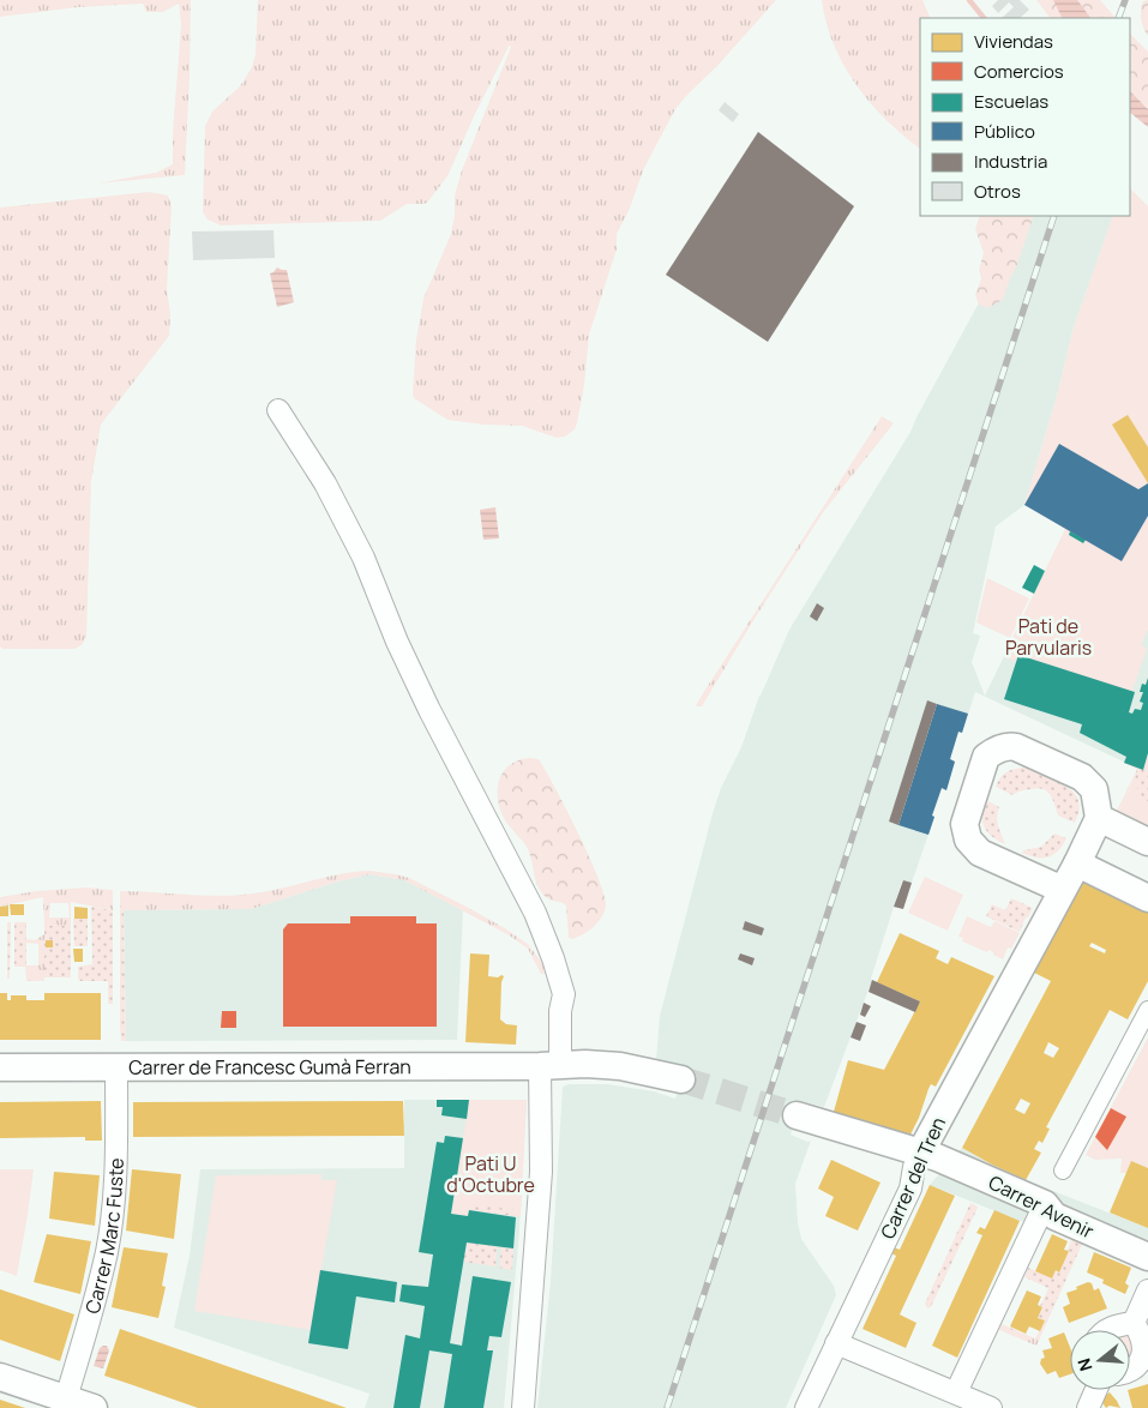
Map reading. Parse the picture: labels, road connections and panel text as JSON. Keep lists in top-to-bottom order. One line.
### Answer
{"streets":{"street":["Carrer de Francesc Gumà Ferran","Carrer del Tren","Carrer Avenir","Carrer Marc Fuste"]},"crossings":[["Carrer de Francesc Gumà Ferran","Carrer Marc Fuste"],["Carrer del Tren","Carrer Avenir"]],"parks":["Pati de Parvularis","Pati U d'Octubre"],"legend":["Viviendas","Comercios","Escuelas","Público","Industria","Otros"],"north":"left"}
